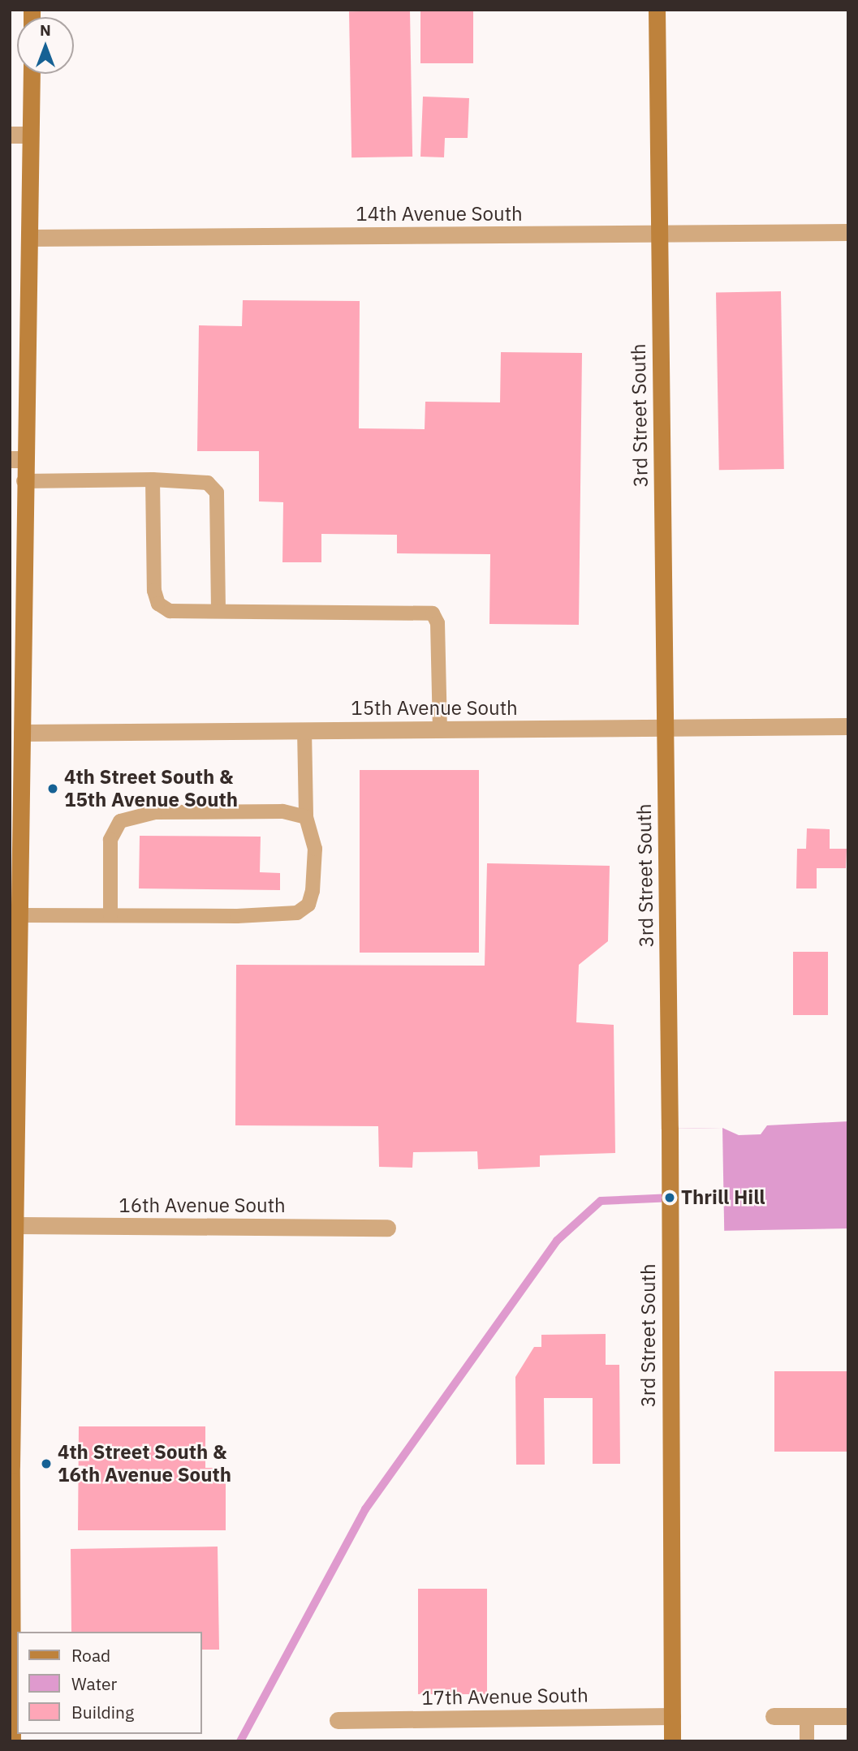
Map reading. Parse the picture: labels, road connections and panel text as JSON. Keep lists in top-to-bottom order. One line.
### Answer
{"streets":{"street":["14th Avenue South","3rd Street South","15th Avenue South","16th Avenue South","17th Avenue South"]},"crossings":[["14th Avenue South","3rd Street South"],["3rd Street South","15th Avenue South"],["3rd Street South","17th Avenue South"]],"places":["4th Street South & 15th Avenue South","Thrill Hill","4th Street South & 16th Avenue South"],"legend":["Road","Water","Building"],"north":"top"}
